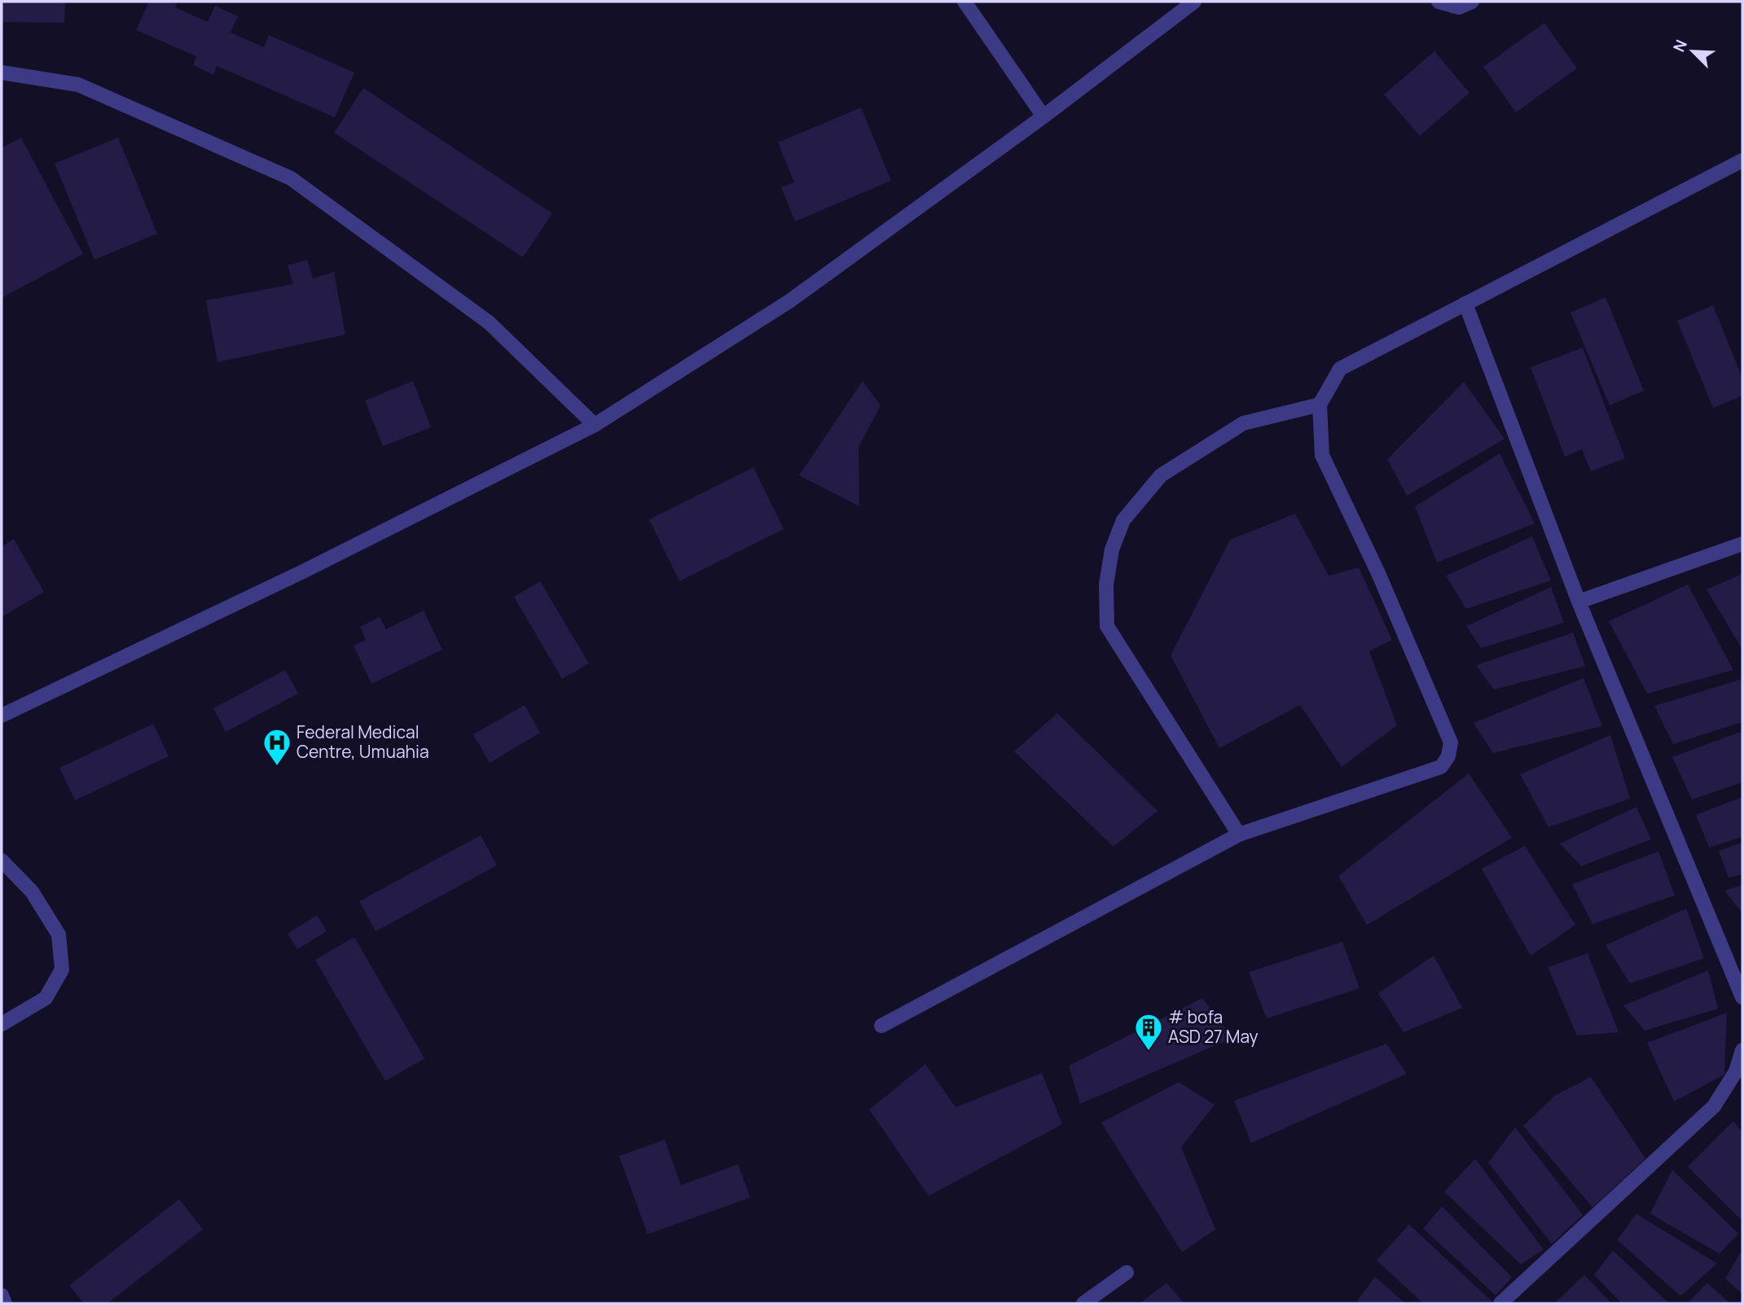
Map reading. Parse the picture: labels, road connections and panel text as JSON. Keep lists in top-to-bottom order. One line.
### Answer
{"places":{"hospital":["Federal Medical Centre, Umuahia"],"building":["# bofa ASD 27 May"]},"north":"top left"}
